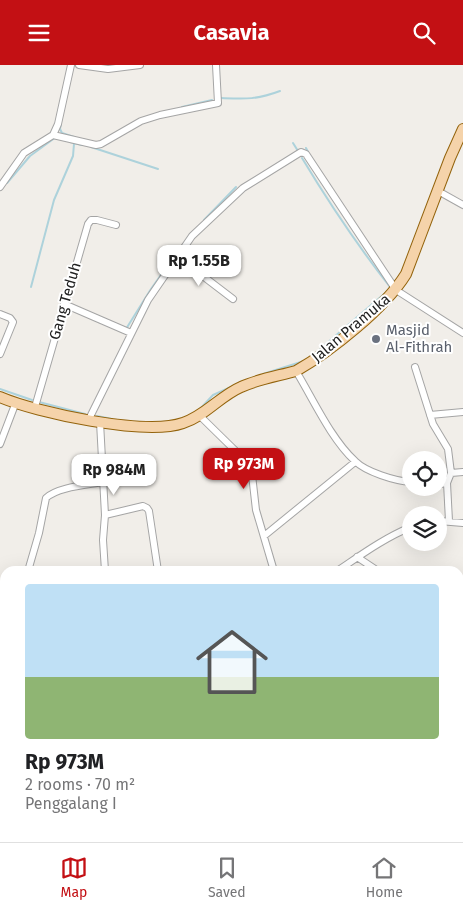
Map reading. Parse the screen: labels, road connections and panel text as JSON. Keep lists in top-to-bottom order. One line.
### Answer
{"streets":{"main road":["Jalan Pramuka"],"street":["Gang Teduh"]},"crossings":[["Gang Teduh","Jalan Pramuka"]],"places":["Masjid Al-Fithrah"],"page":{"header":"Casavia","price":["Rp 1.55B","Rp 973M","Rp 984M"],"list":[{"name":"Rp 973M","note":"2 rooms · 70 m² · Penggalang I"}],"tabs":["Map","Saved","Home"]}}
